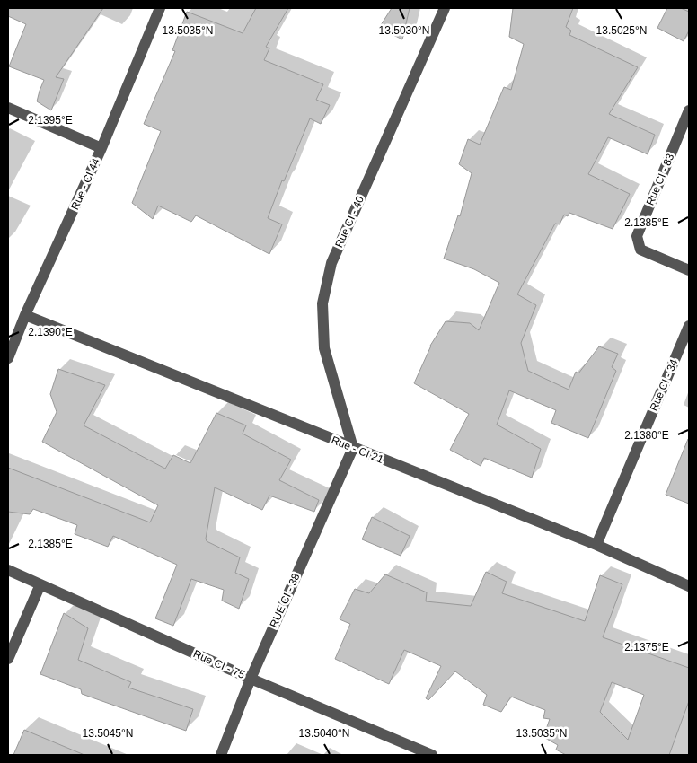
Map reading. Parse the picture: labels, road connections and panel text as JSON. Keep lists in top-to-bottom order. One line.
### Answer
{"streets":{"street":["Rue CI - 83","Rue - CI 44","Rue CI - 40","Rue CI - 34","Rue - CI 21","RUE CI - 38","Rue CI - 75"]},"crossings":[["Rue - CI 44","Rue - CI 21"],["Rue CI - 40","Rue - CI 21"],["Rue CI - 40","RUE CI - 38"],["Rue CI - 34","Rue - CI 21"],["Rue - CI 21","RUE CI - 38"],["RUE CI - 38","Rue CI - 75"]],"coordinates":["13.5035°N","13.5030°N","13.5025°N","2.1395°E","2.1385°E","2.1390°E","2.1380°E","2.1375°E","13.5045°N","13.5040°N"]}
